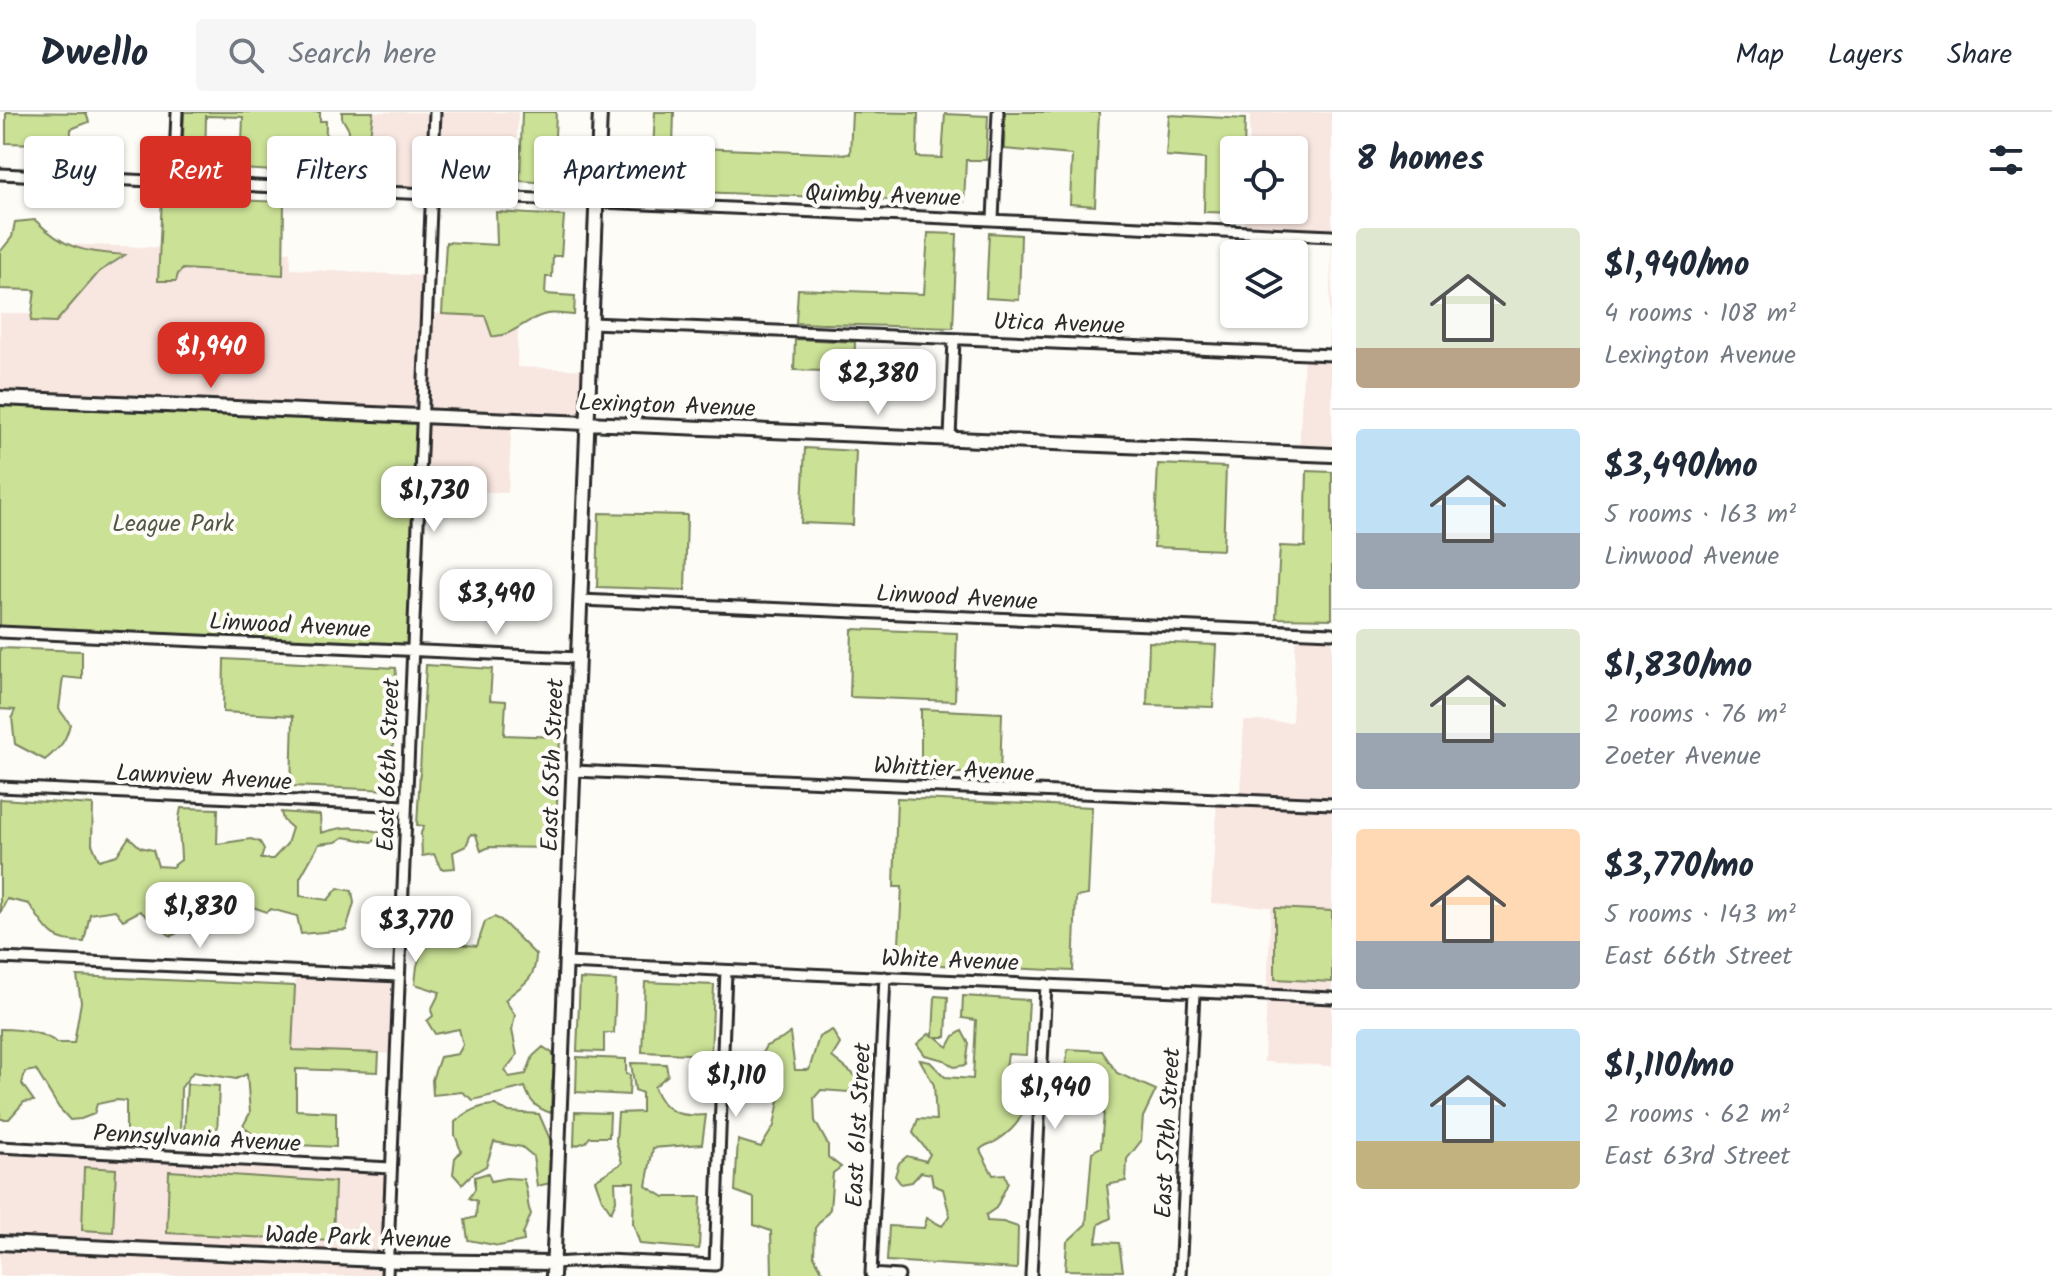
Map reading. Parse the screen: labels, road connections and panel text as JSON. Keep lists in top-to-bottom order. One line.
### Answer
{"streets":{"street":["Quimby Avenue","Utica Avenue","Lexington Avenue","Linwood Avenue","East 66th Street","East 65th Street","Whittier Avenue","Lawnview Avenue","White Avenue","East 61st Street","East 57th Street","Pennsylvania Avenue","Wade Park Avenue"]},"crossings":[["Utica Avenue","East 65th Street"],["Lexington Avenue","East 66th Street"],["Lexington Avenue","East 65th Street"],["Linwood Avenue","East 66th Street"],["Linwood Avenue","East 65th Street"],["East 66th Street","Lawnview Avenue"],["East 66th Street","Pennsylvania Avenue"],["East 66th Street","Wade Park Avenue"],["East 65th Street","Whittier Avenue"],["East 65th Street","White Avenue"],["East 65th Street","Wade Park Avenue"],["White Avenue","East 61st Street"],["White Avenue","East 57th Street"],["White Avenue","Wade Park Avenue"]],"parks":["League Park"],"page":{"header":"Dwello","search":"Search here","nav":["Map","Layers","Share"],"heading":"8 homes","chip":["Buy","Rent","Filters","New","Apartment"],"list":[{"name":"$1,940/mo","note":"4 rooms · 108 m² · Lexington Avenue"},{"name":"$3,490/mo","note":"5 rooms · 163 m² · Linwood Avenue"},{"name":"$1,830/mo","note":"2 rooms · 76 m² · Zoeter Avenue"},{"name":"$3,770/mo","note":"5 rooms · 143 m² · East 66th Street"},{"name":"$1,110/mo","note":"2 rooms · 62 m² · East 63rd Street"}],"price":["$1,940","$2,380","$1,730","$3,490","$1,830","$3,770","$1,110","$1,940"]}}
